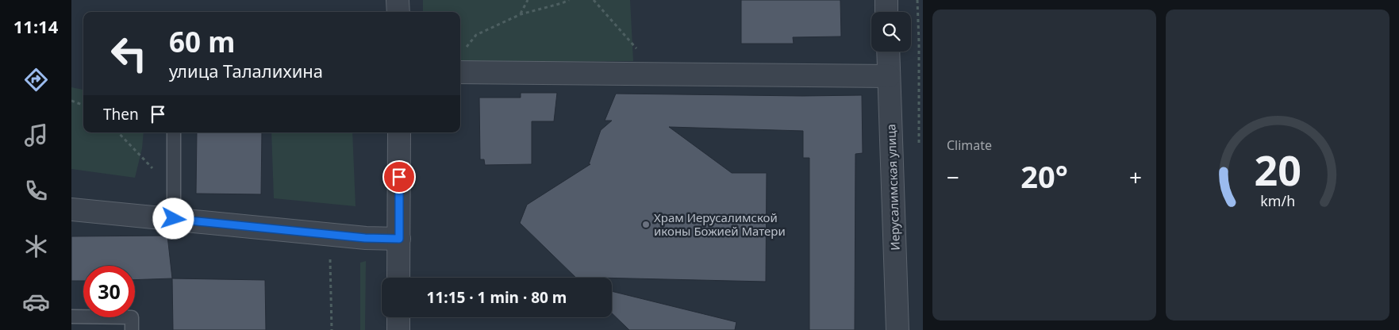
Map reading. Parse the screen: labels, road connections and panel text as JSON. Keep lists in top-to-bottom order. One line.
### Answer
{"streets":{"street":["Иерусалимская улица"]},"places":["Храм Иерусалимской иконы Божией Матери"],"page":{"tabs":"11:14","tile":"Climate","turn":["60 m","улица Талалихина"],"then":"Then","heat":["−","20°","+"],"limit":"30","trip":"11:15 · 1 min · 80 m","gauge":["20","km/h"]}}
